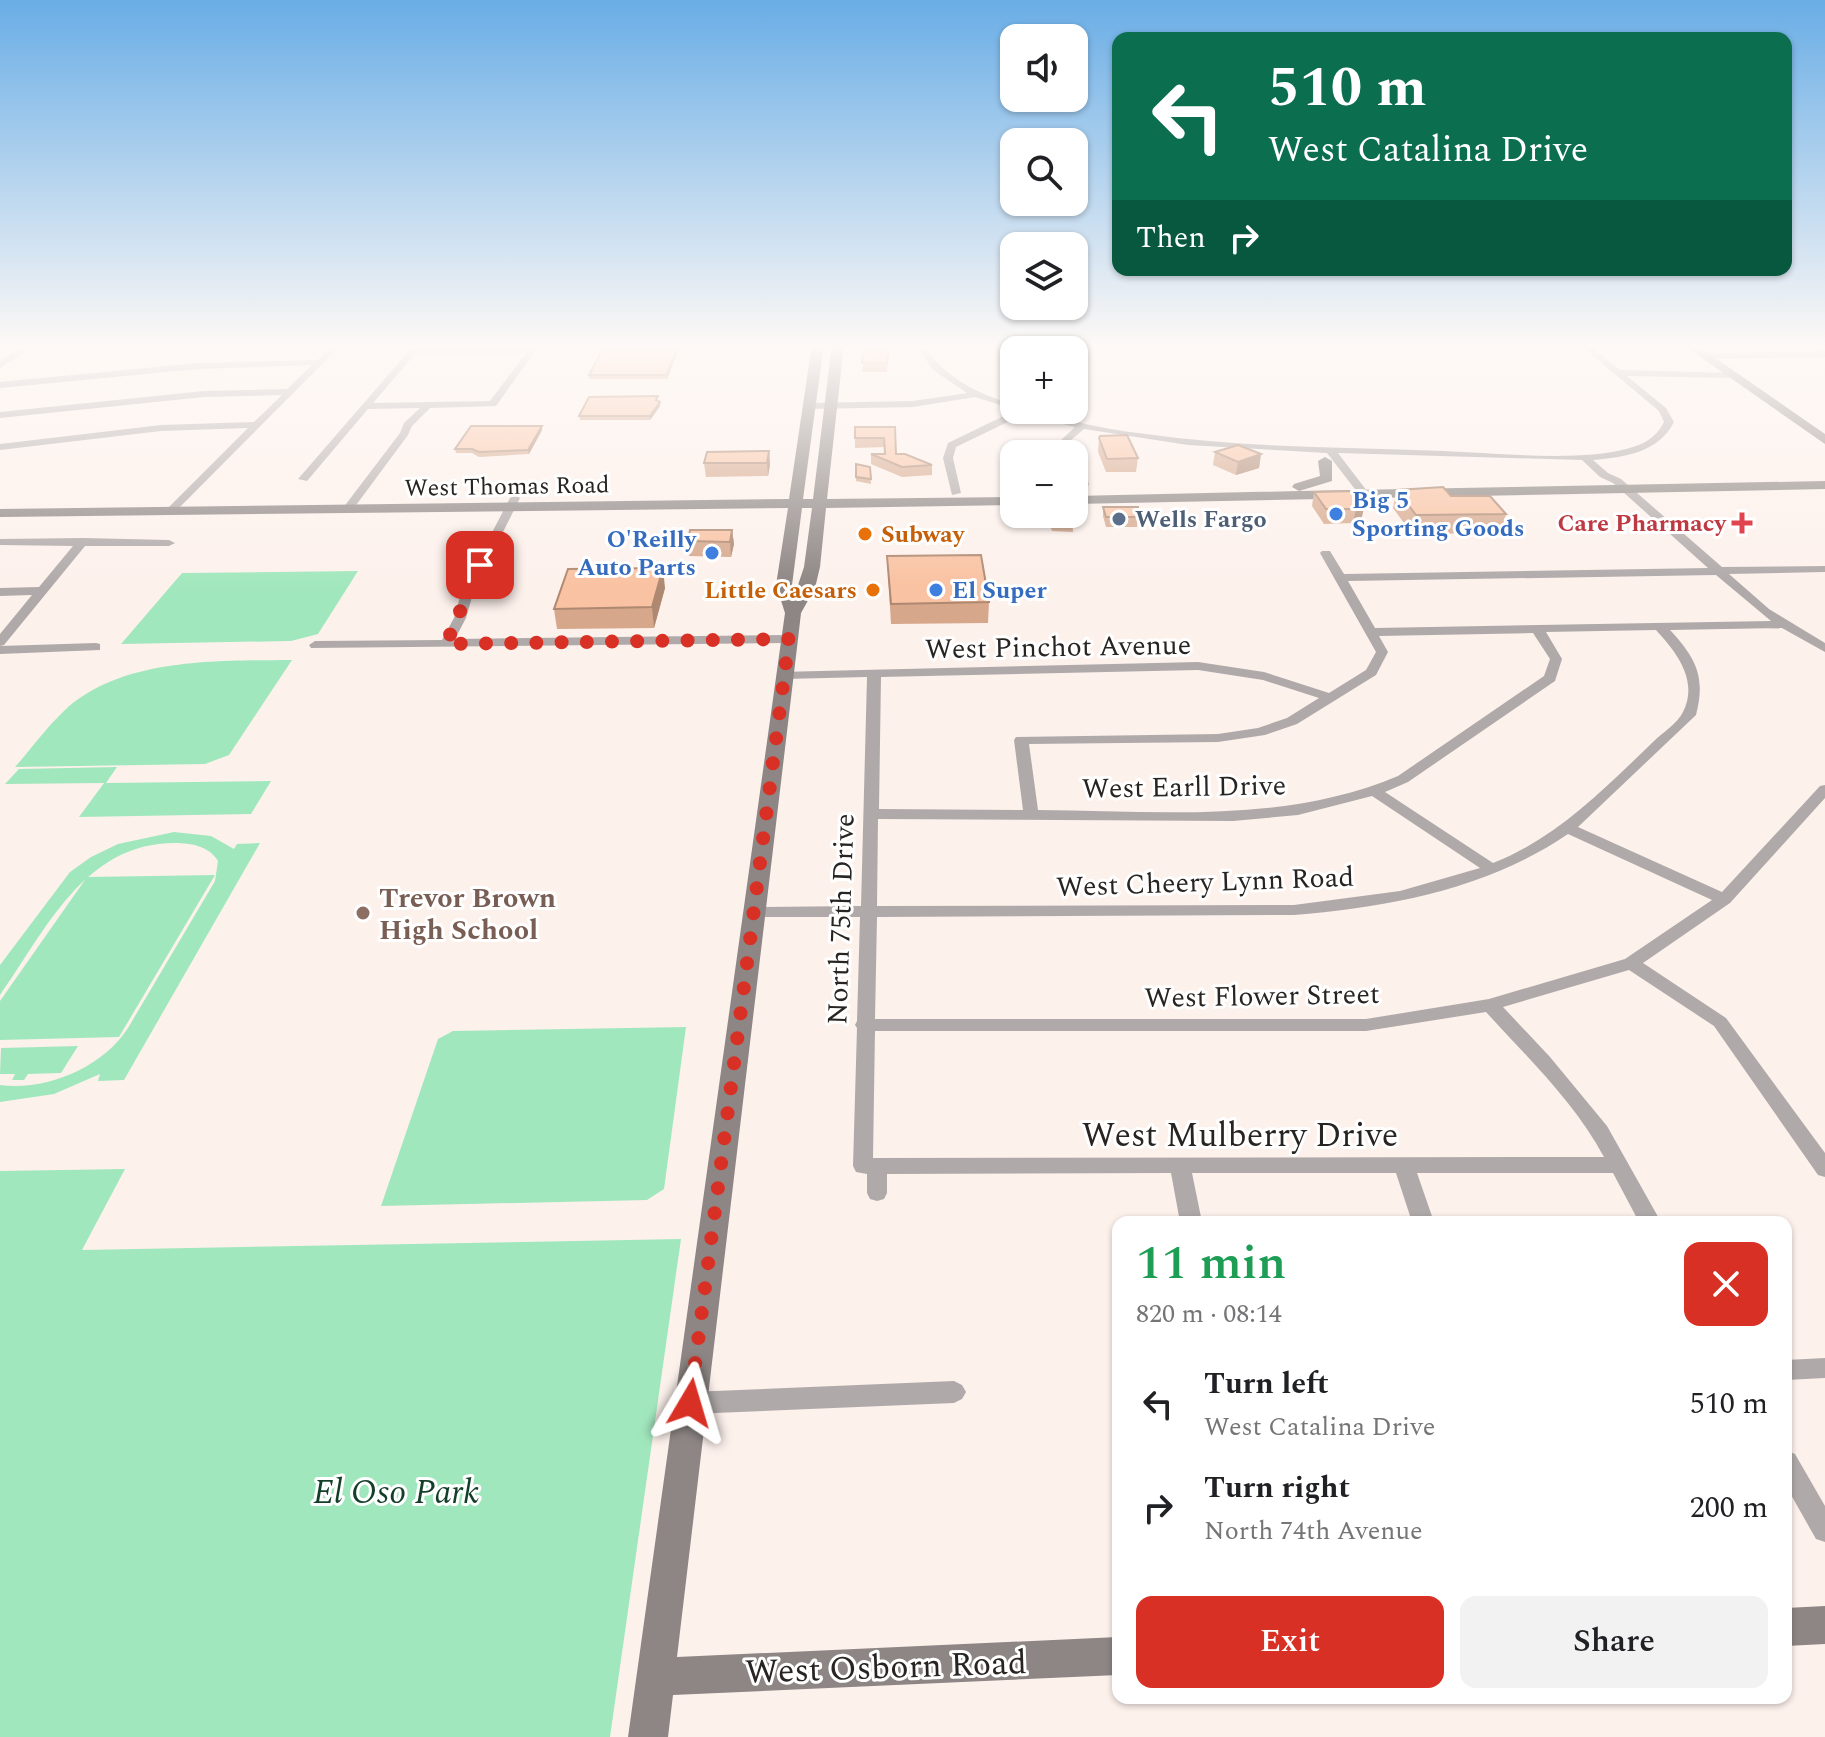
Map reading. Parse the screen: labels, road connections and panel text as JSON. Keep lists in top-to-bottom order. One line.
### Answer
{"streets":{"main road":["West Thomas Road","West Osborn Road"],"street":["West Pinchot Avenue","West Earll Drive","West Cheery Lynn Road","North 75th Drive","West Flower Street","West Mulberry Drive"]},"crossings":[["West Pinchot Avenue","North 75th Drive"],["West Earll Drive","North 75th Drive"],["West Cheery Lynn Road","North 75th Drive"],["North 75th Drive","West Flower Street"],["North 75th Drive","West Mulberry Drive"]],"parks":["El Oso Park"],"places":{"other":["Big 5 Sporting Goods","Wells Fargo","Subway","O'Reilly Auto Parts","Little Caesars","El Super","Trevor Brown High School"],"health":["Care Pharmacy"]},"page":{"map_buttons":["+","−"],"turn":["510 m","West Catalina Drive"],"then":"Then","heading":["11 min","820 m · 08:14"],"list":[{"name":"Turn left","note":"West Catalina Drive","value":"510 m"},{"name":"Turn right","note":"North 74th Avenue","value":"200 m"}],"buttons":["Exit","Share"]}}
